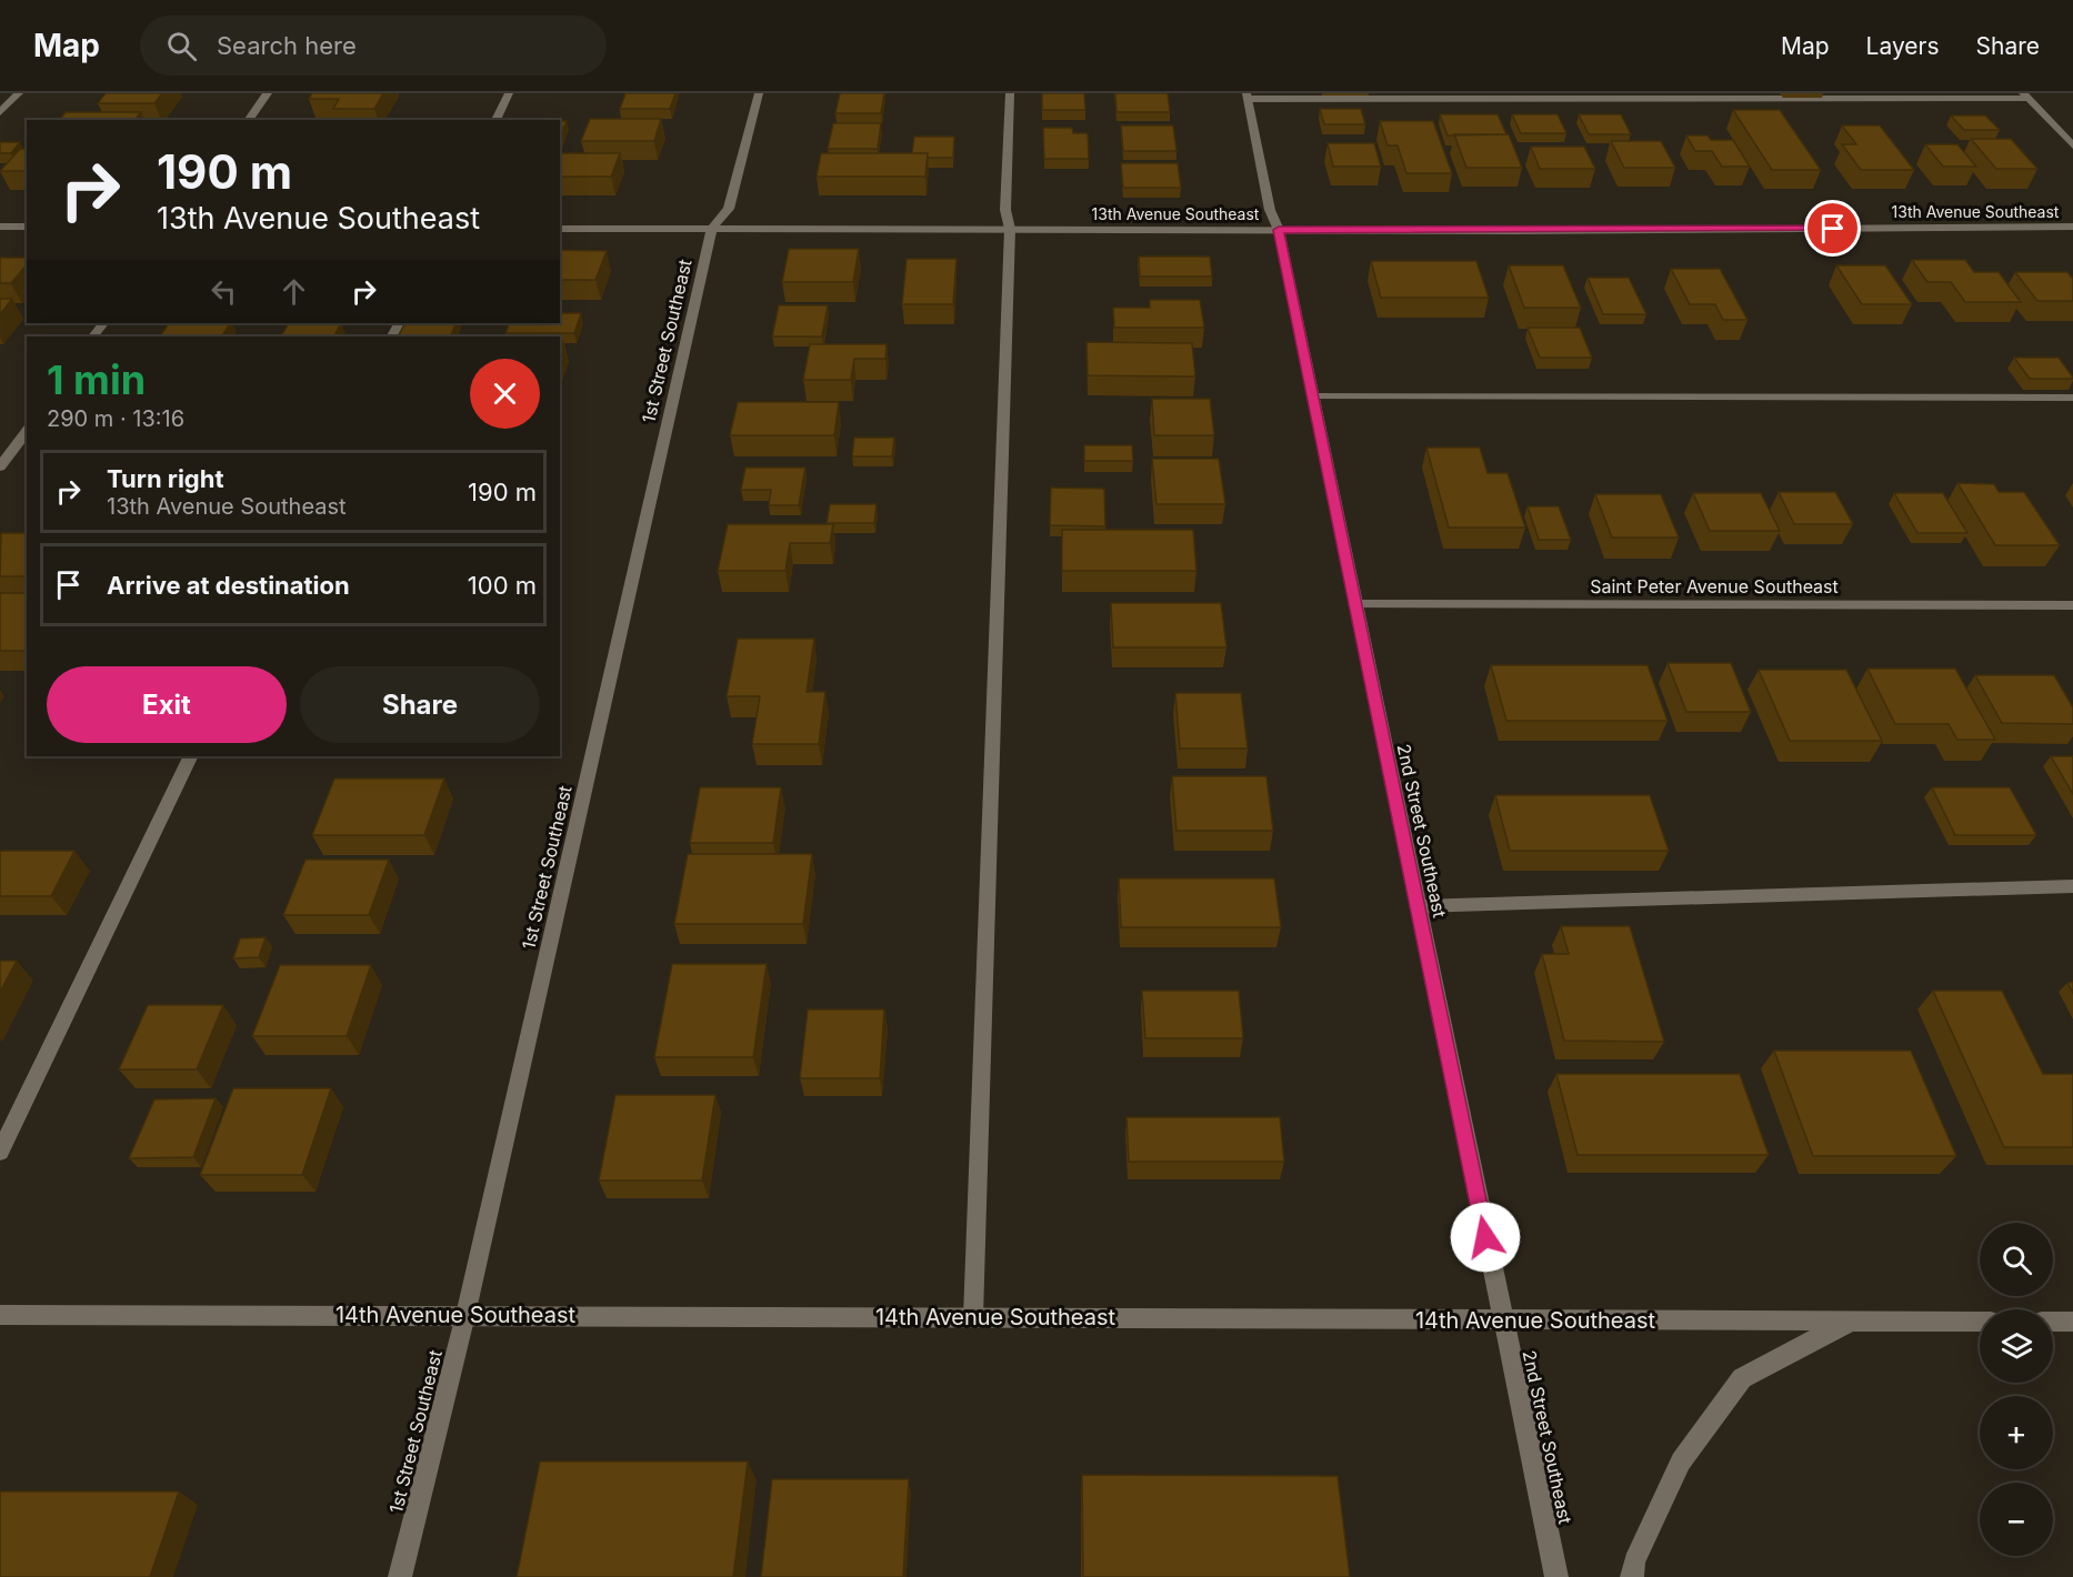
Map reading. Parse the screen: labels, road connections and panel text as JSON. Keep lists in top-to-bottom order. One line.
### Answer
{"streets":{"street":["13th Avenue Southeast","1st Street Southeast","Saint Peter Avenue Southeast","2nd Street Southeast","14th Avenue Southeast"]},"crossings":[["13th Avenue Southeast","1st Street Southeast"],["13th Avenue Southeast","2nd Street Southeast"],["1st Street Southeast","14th Avenue Southeast"],["Saint Peter Avenue Southeast","2nd Street Southeast"],["2nd Street Southeast","14th Avenue Southeast"]],"page":{"header":"Map","search":"Search here","nav":["Map","Layers","Share"],"turn":["190 m","13th Avenue Southeast"],"heading":["1 min","290 m · 13:16"],"list":[{"name":"Turn right","note":"13th Avenue Southeast","value":"190 m"},{"name":"Arrive at destination","value":"100 m"}],"buttons":["Exit","Share"],"map_buttons":["+","−"]}}
